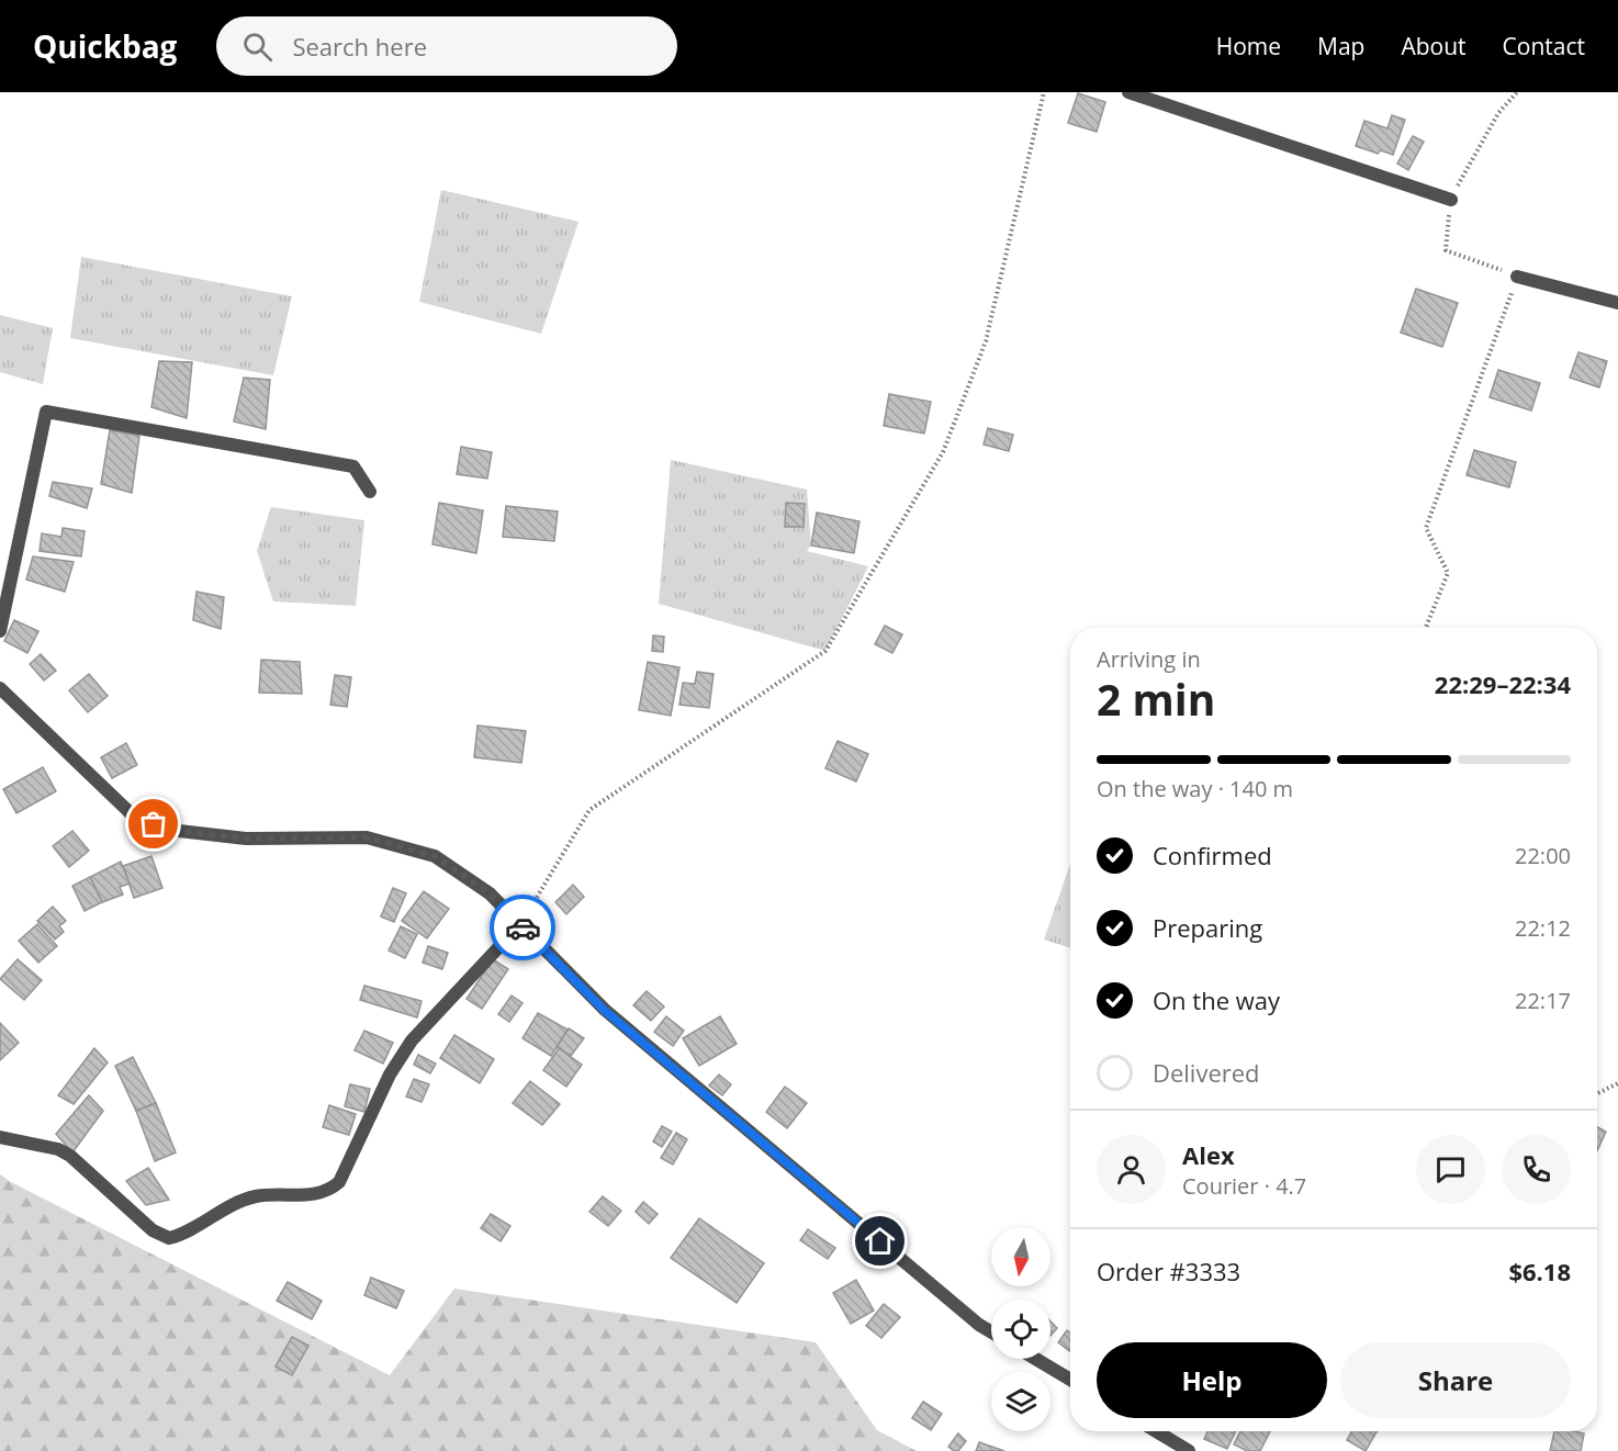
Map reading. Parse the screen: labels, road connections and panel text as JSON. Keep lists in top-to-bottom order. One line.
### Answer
{"north":"bottom","page":{"header":"Quickbag","search":"Search here","nav":["Home","Map","About","Contact"],"heading":["2 min","Arriving in","22:29–22:34"],"panel":["Alex","Courier · 4.7","Order #3333","$6.18"],"bar":"On the way · 140 m","list":[["Confirmed","22:00"],["Preparing","22:12"],["On the way","22:17"],"Delivered"],"buttons":["Help","Share"]}}
